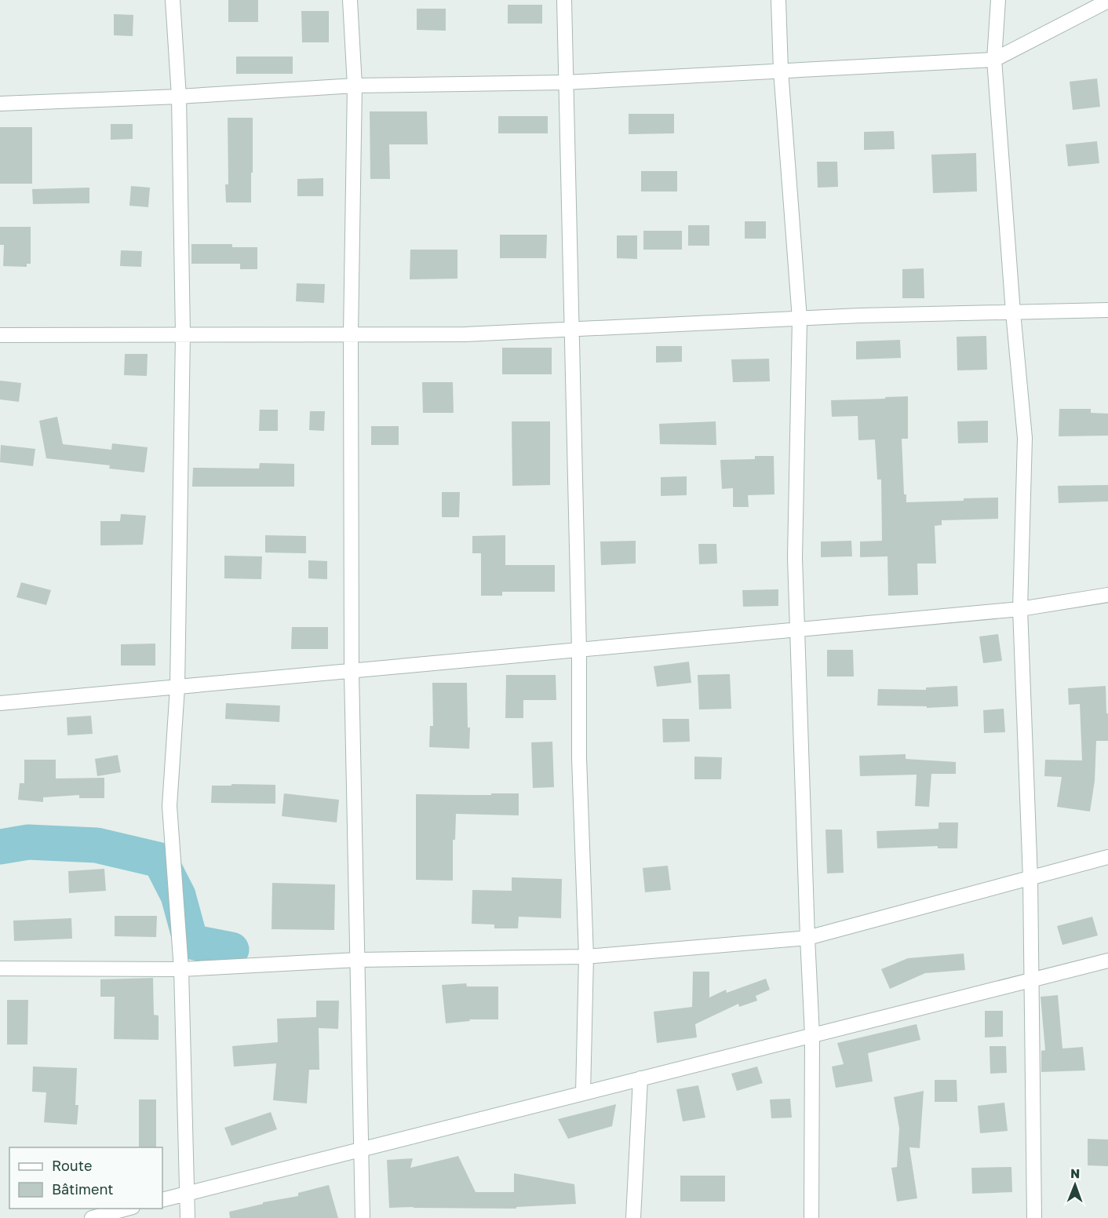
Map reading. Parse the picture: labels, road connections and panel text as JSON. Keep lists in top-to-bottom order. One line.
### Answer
{"legend":["Route","Bâtiment"],"north":"top"}
